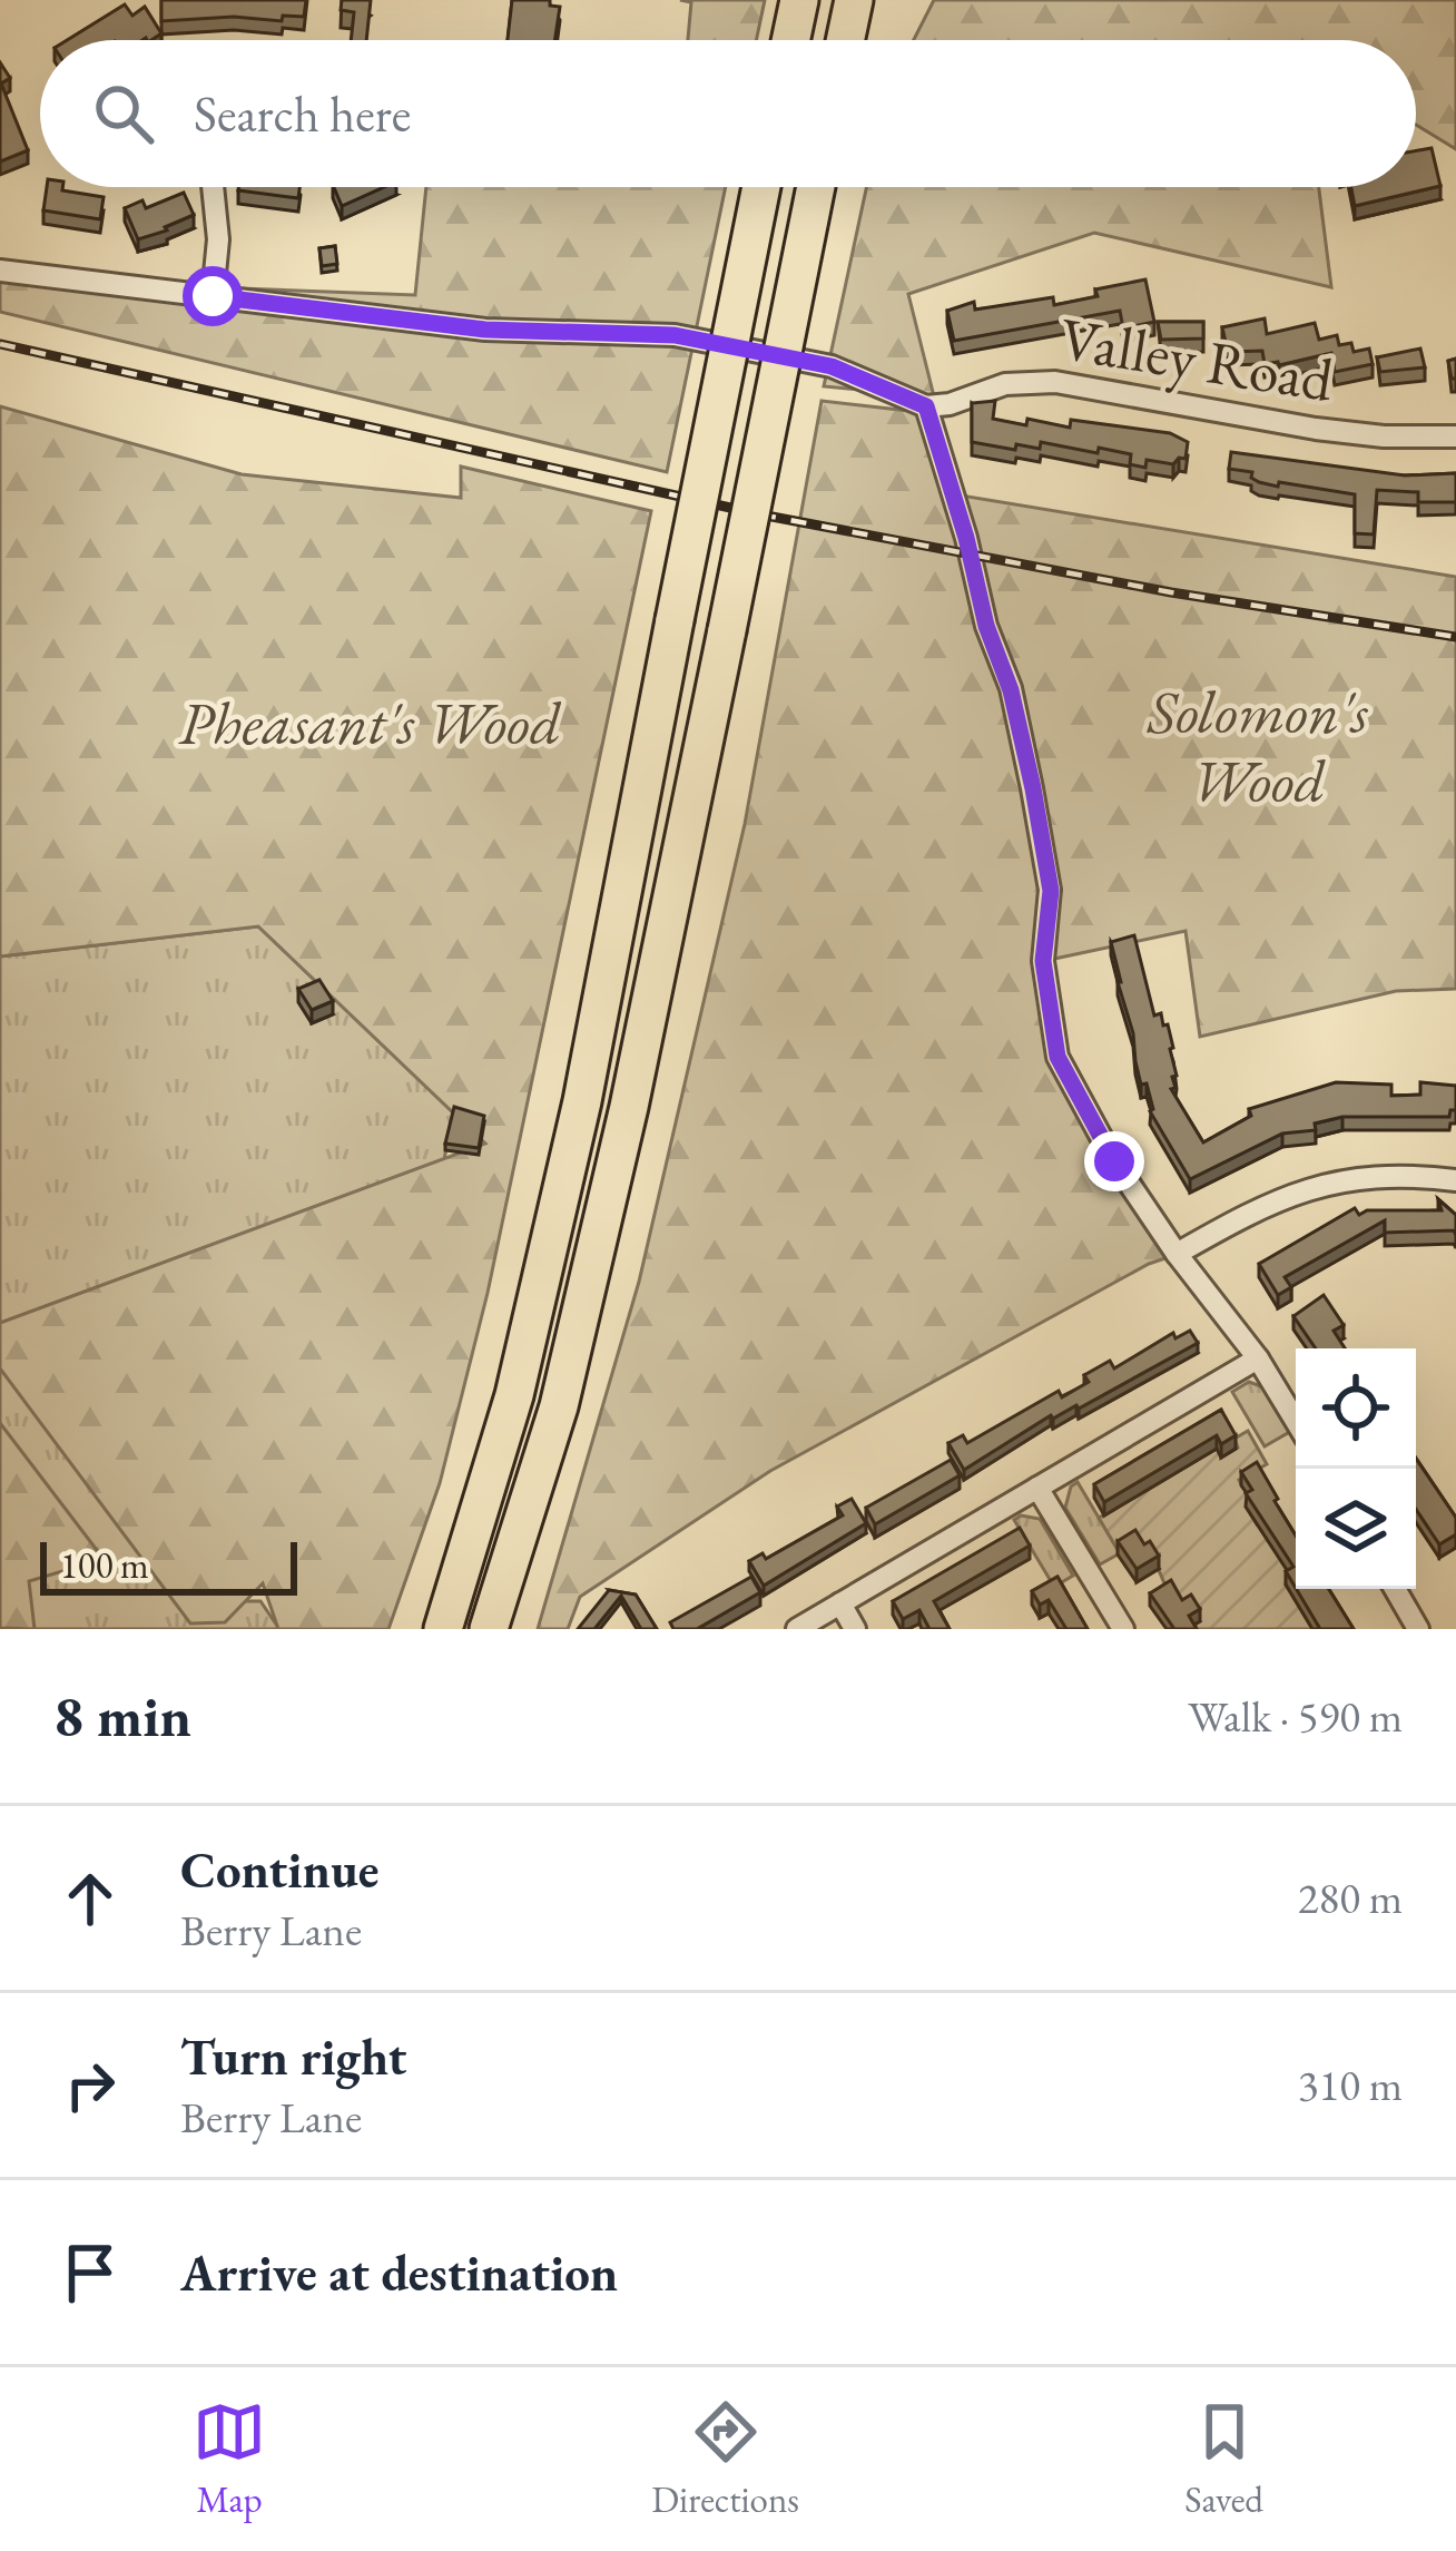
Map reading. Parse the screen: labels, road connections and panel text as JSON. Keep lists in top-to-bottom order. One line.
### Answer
{"streets":{"street":["Valley Road"]},"parks":["Solomon's Wood","Pheasant's Wood"],"scale_bar":"100 m","page":{"search":"Search here","scale":"100 m","heading":["8 min","Walk · 590 m"],"list":[["Continue","Berry Lane","280 m"],["Turn right","Berry Lane","310 m"],"Arrive at destination"],"nav":["Map","Directions","Saved"]}}
